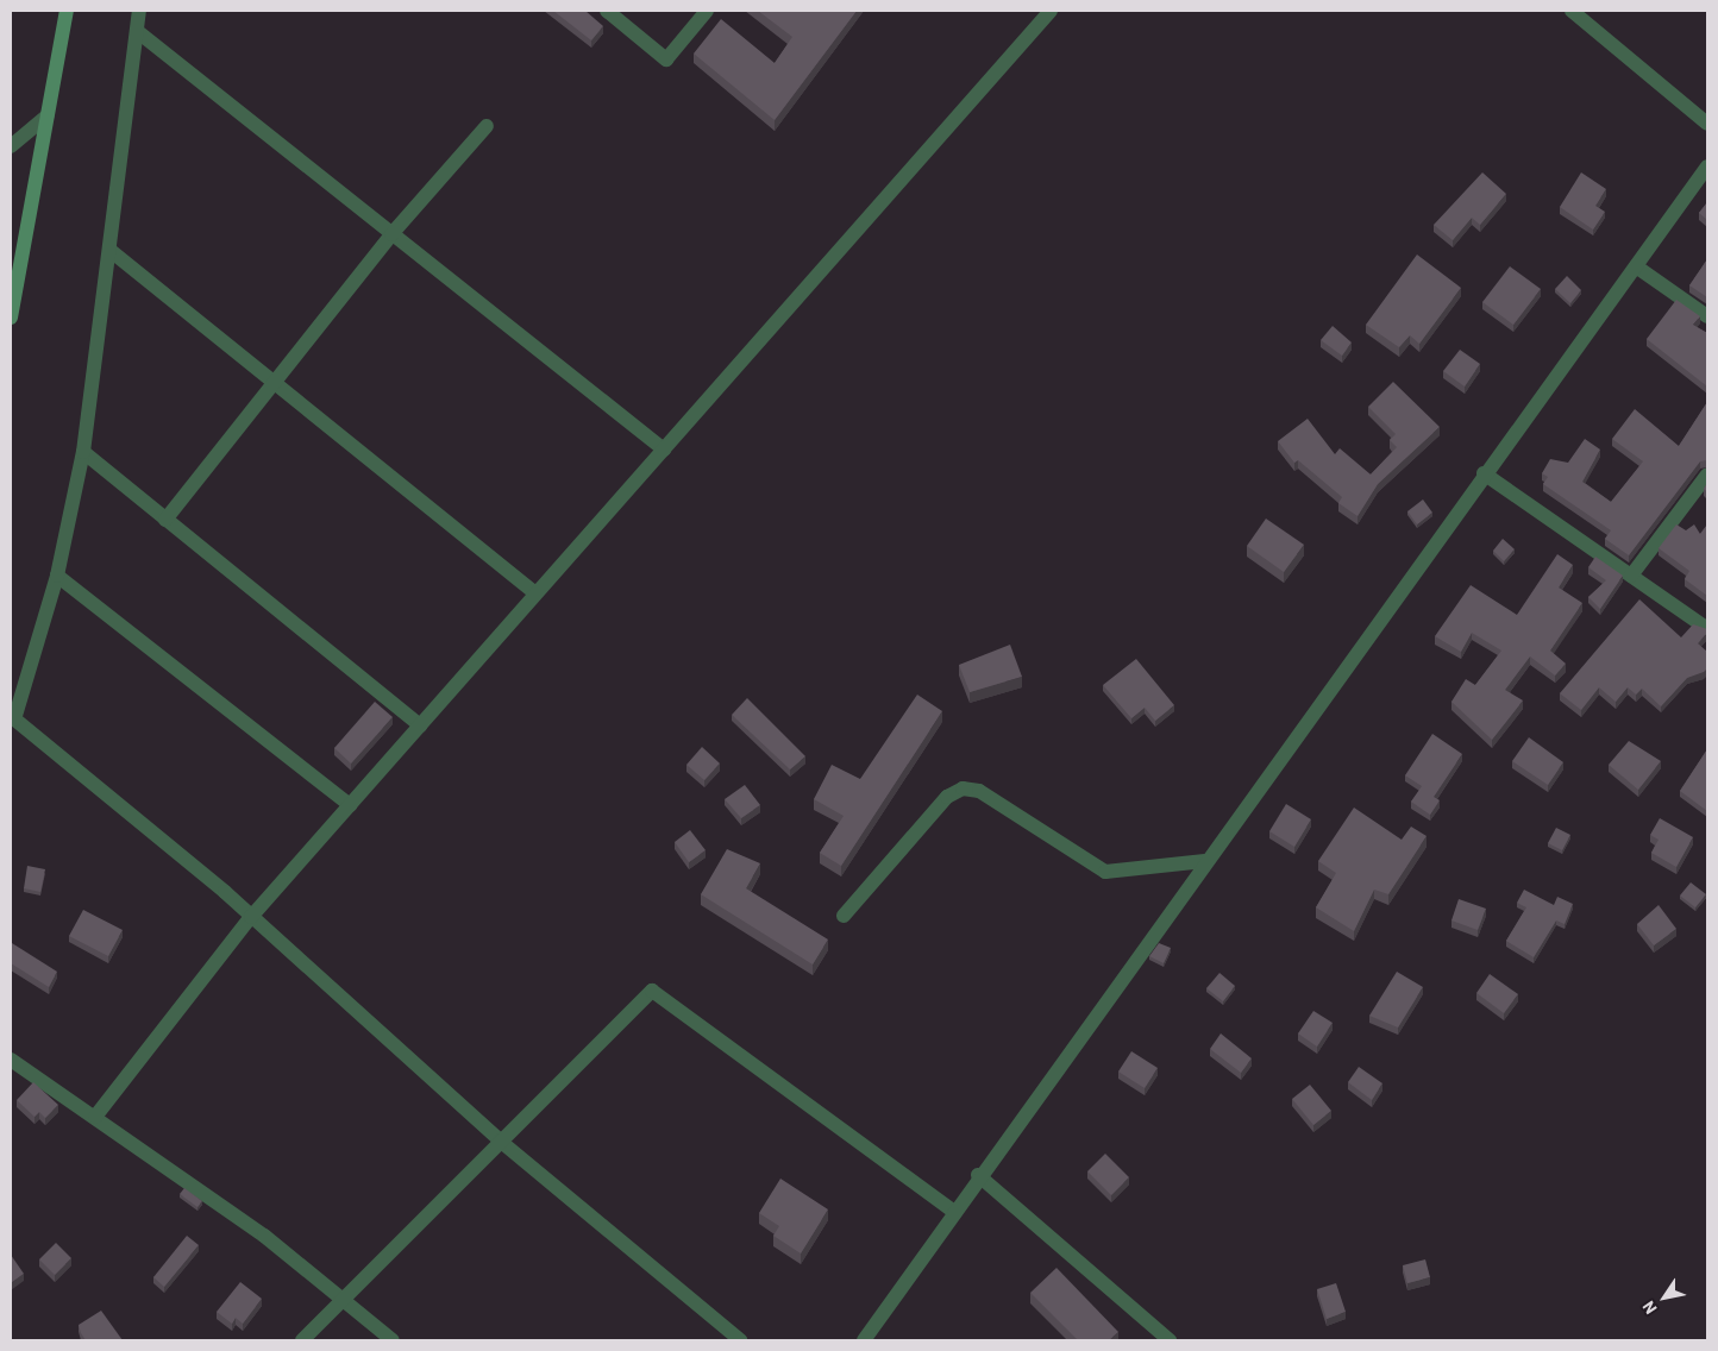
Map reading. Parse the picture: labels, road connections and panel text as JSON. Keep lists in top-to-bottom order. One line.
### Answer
{"north":"bottom left"}
